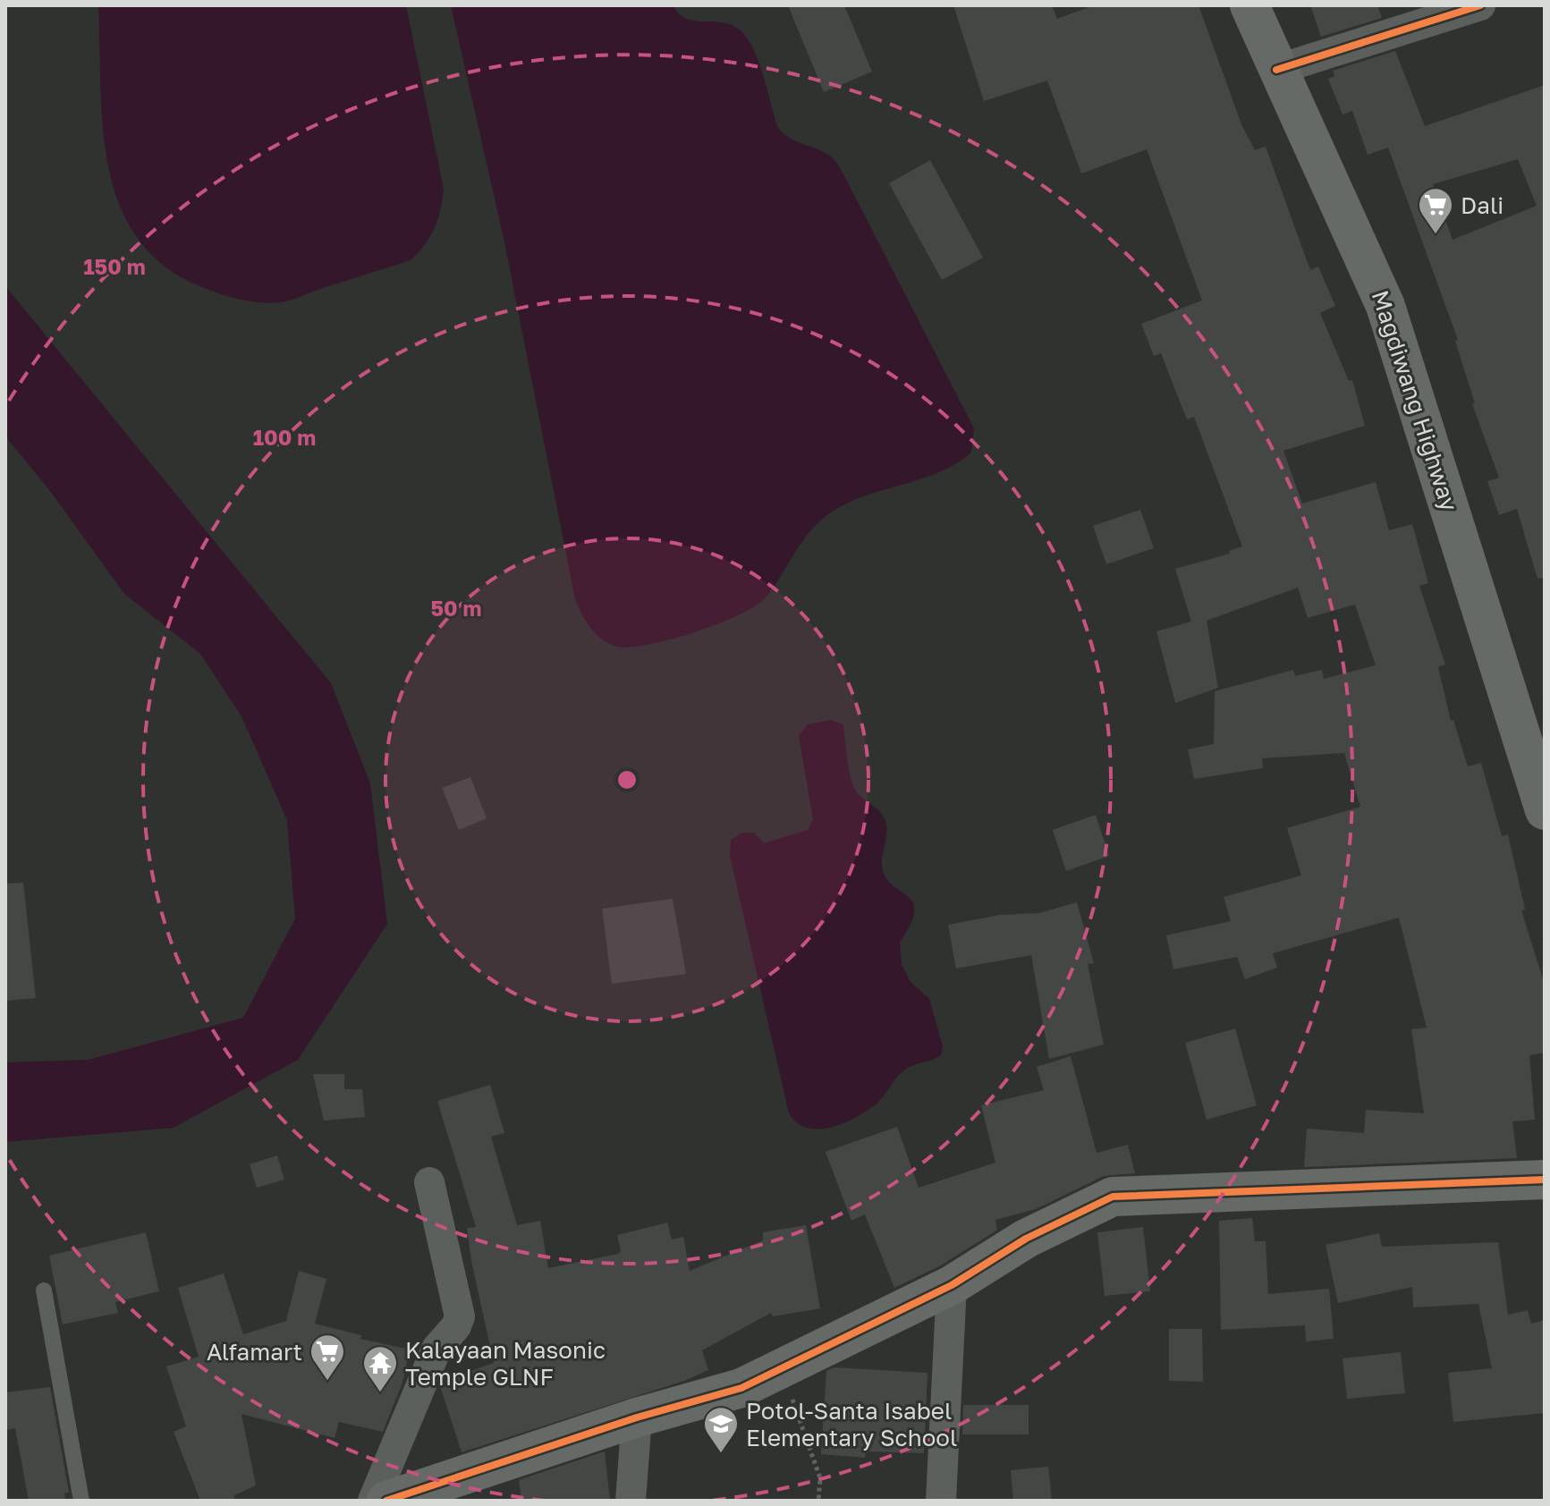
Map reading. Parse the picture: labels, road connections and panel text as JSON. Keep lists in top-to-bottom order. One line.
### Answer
{"streets":{"street":["Magdiwang Highway"]},"places":{"supermarket":["Dali","Alfamart"],"temple":["Kalayaan Masonic Temple GLNF"],"school or university":["Potol-Santa Isabel Elementary School"]},"rings":["150 m","100 m","50 m"]}
